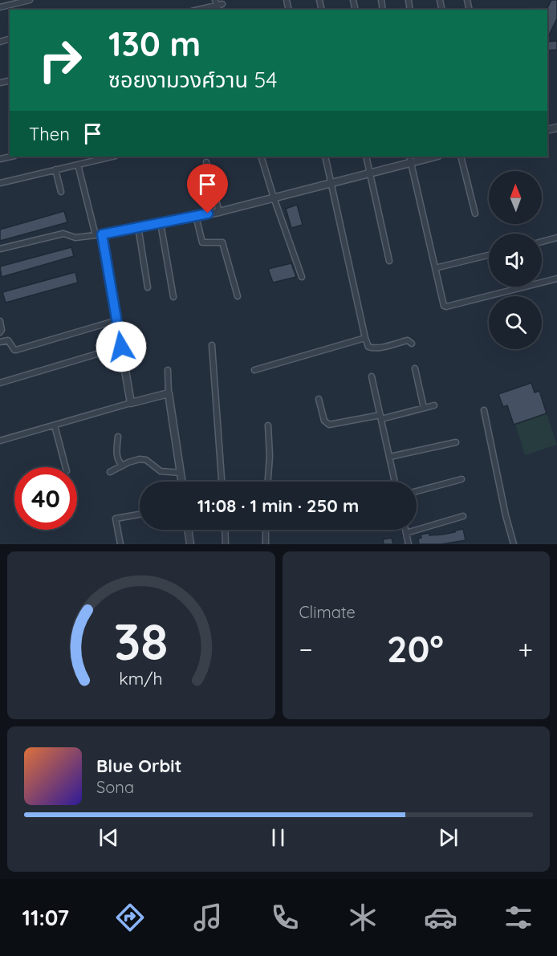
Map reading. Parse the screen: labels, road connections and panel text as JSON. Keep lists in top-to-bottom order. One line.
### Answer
{"north":"top","page":{"turn":["130 m","ซอยงามวงศ์วาน 54"],"then":"Then","limit":"40","trip":"11:08 · 1 min · 250 m","tile":"Climate","heat":["−","20°","+"],"song":["Blue Orbit","Sona"],"tabs":"11:07","gauge":["38","km/h"]}}
